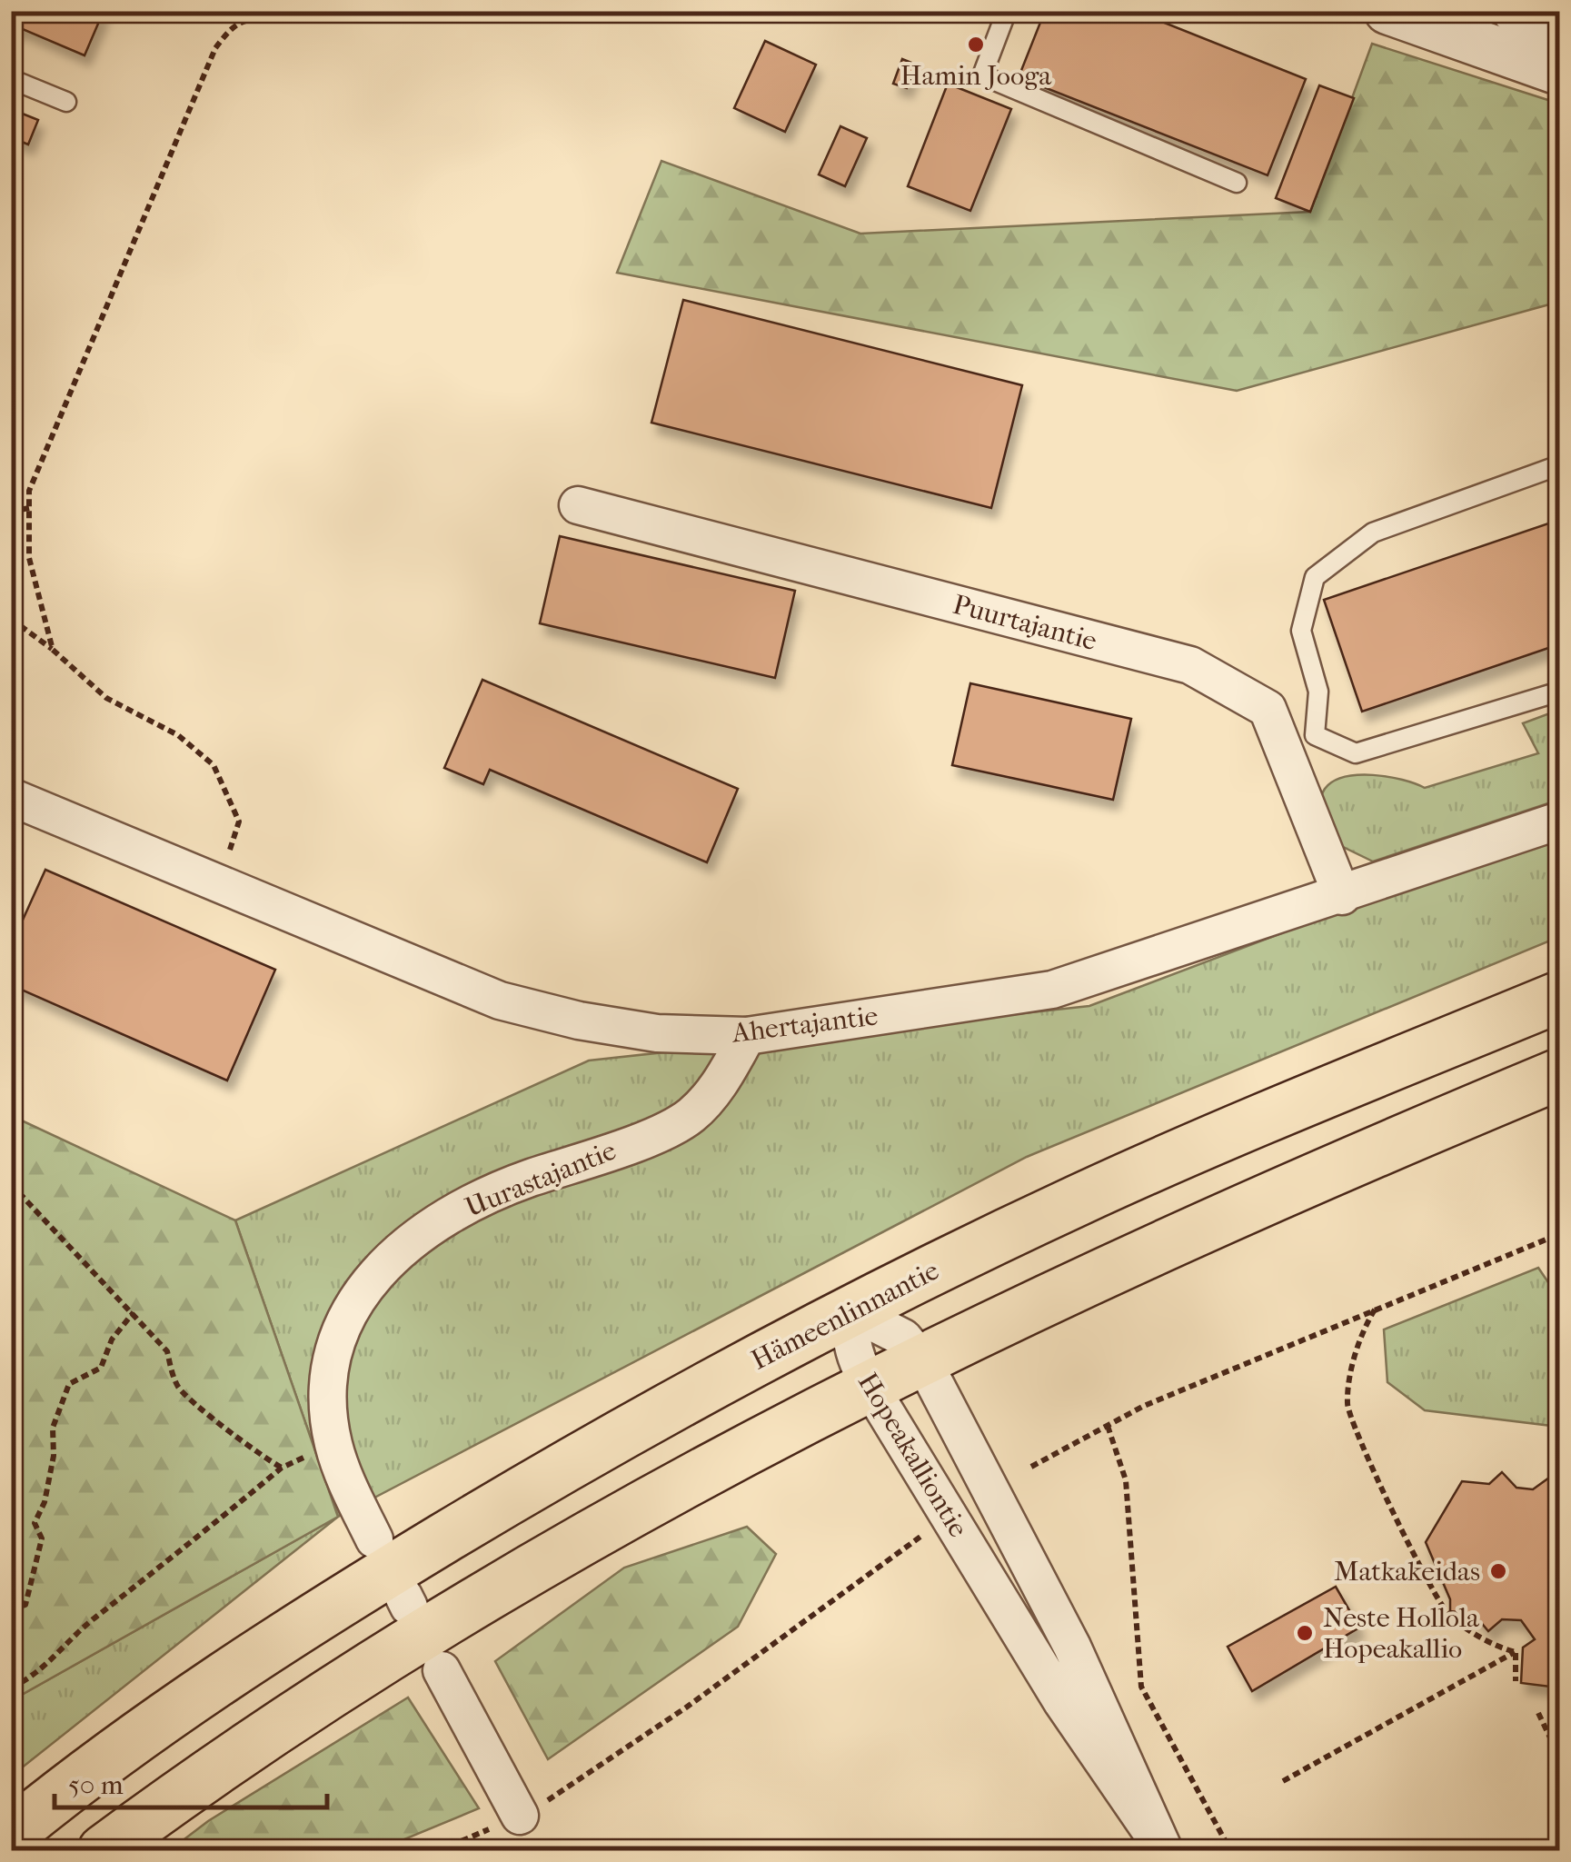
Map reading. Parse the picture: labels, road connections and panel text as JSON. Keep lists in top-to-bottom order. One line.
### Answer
{"streets":{"main road":["Hämeenlinnantie"],"street":["Puurtajantie","Ahertajantie","Uurastajantie","Hopeakalliontie"]},"crossings":[["Puurtajantie","Ahertajantie"],["Ahertajantie","Uurastajantie"],["Hämeenlinnantie","Hopeakalliontie"]],"places":["Hamin Jooga","Matkakeidas","Neste Hollola Hopeakallio"],"scale_bar":"50 m"}
